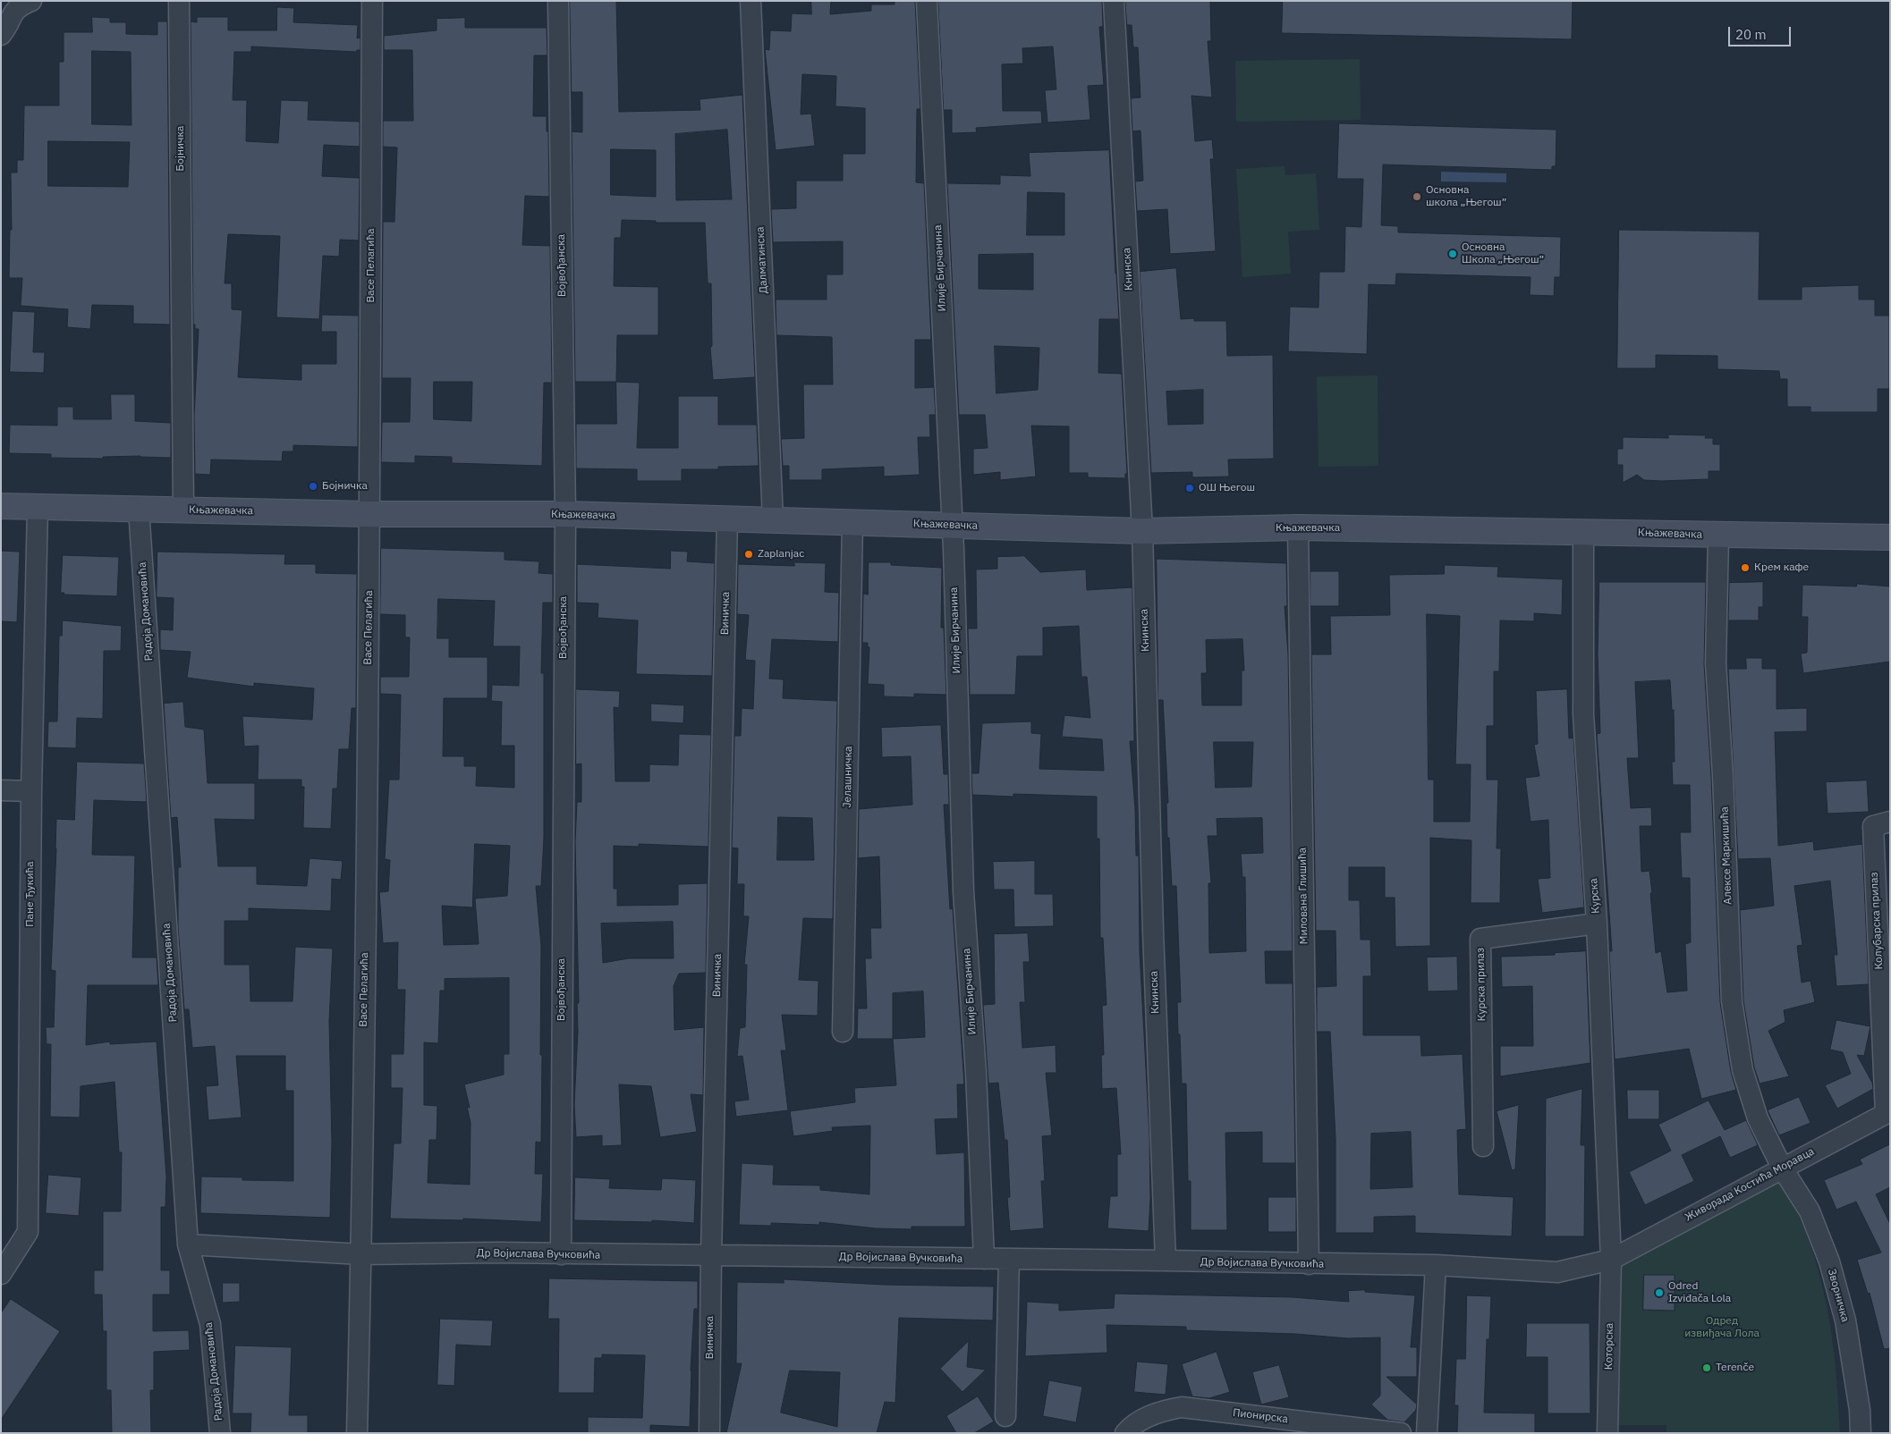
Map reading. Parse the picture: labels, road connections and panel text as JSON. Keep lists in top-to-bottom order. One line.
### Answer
{"streets":{"main road":["Књажевачка"],"street":["Бојничка","Далматинска","Васе Пелагића","Војвођанска","Илије Бирчанина","Книнска","Радоја Домановића","Виничка","Јелашничка","Алексе Маркишића","Пане Ђукића","Милована Глишића","Курска","Колубарска прилаз","Курска прилаз","Живорада Костића Моравца","Др Војислава Вучковића","Зворничка","Которска","Пионирска"]},"crossings":[["Бојничка","Књажевачка"],["Далматинска","Књажевачка"],["Васе Пелагића","Књажевачка"],["Васе Пелагића","Др Војислава Вучковића"],["Војвођанска","Књажевачка"],["Војвођанска","Др Војислава Вучковића"],["Илије Бирчанина","Књажевачка"],["Илије Бирчанина","Др Војислава Вучковића"],["Книнска","Књажевачка"],["Книнска","Др Војислава Вучковића"],["Књажевачка","Радоја Домановића"],["Књажевачка","Виничка"],["Књажевачка","Јелашничка"],["Књажевачка","Алексе Маркишића"],["Књажевачка","Пане Ђукића"],["Књажевачка","Милована Глишића"],["Књажевачка","Курска"],["Радоја Домановића","Др Војислава Вучковића"],["Виничка","Др Војислава Вучковића"],["Алексе Маркишића","Живорада Костића Моравца"],["Алексе Маркишића","Зворничка"],["Милована Глишића","Др Војислава Вучковића"],["Курска","Курска прилаз"],["Курска","Живорада Костића Моравца"],["Курска","Др Војислава Вучковића"],["Курска","Которска"],["Колубарска прилаз","Живорада Костића Моравца"],["Живорада Костића Моравца","Др Војислава Вучковића"],["Живорада Костића Моравца","Зворничка"],["Живорада Костића Моравца","Которска"],["Др Војислава Вучковића","Которска"]],"parks":["Одред извиђача Лола"],"places":["Основна школа „Његош”","Основна Школа „Његош”","Бојничка","ОШ Његош","Zaplanjac","Крем кафе","Odred Izviđača Lola","Terenče"],"scale_bar":"20 m"}
